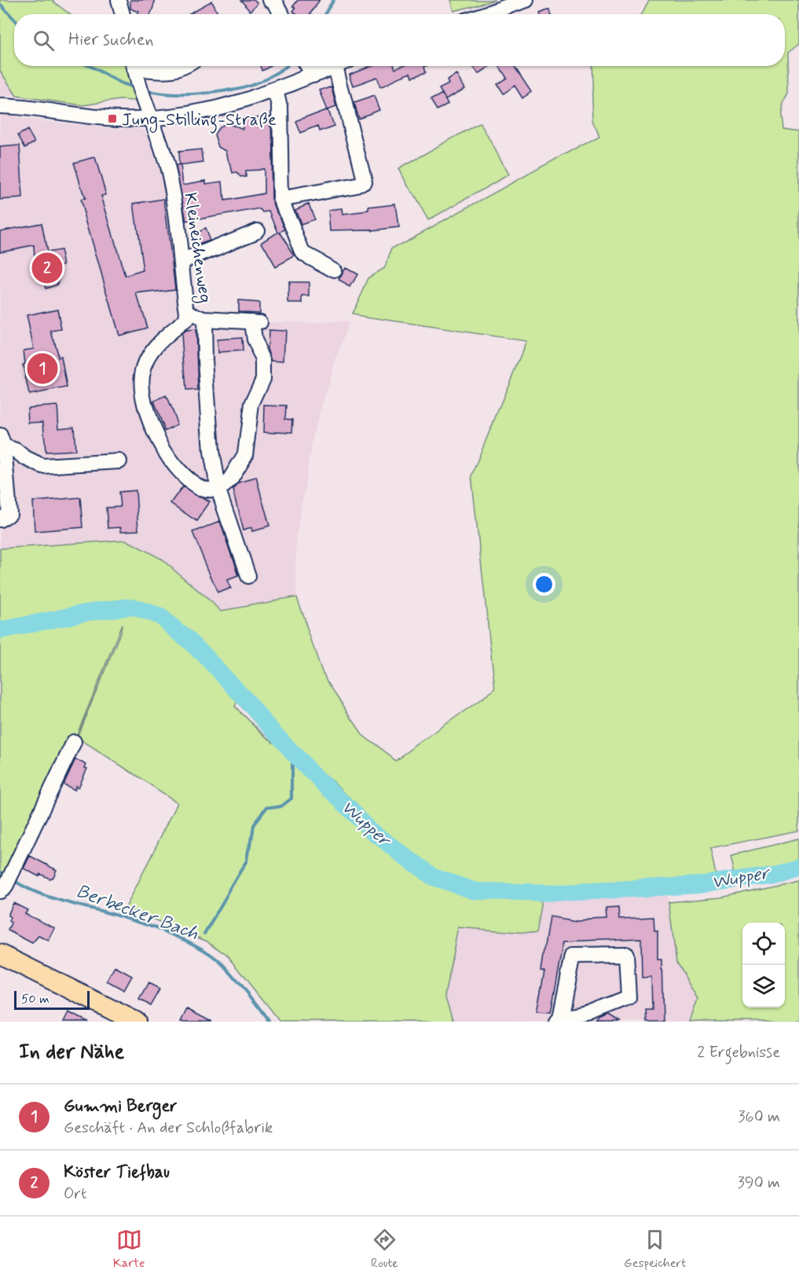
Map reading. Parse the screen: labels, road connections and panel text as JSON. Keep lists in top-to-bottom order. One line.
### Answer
{"streets":{"street":["Kleineichenweg"]},"water":["Wupper","Berbecker Bach"],"places":{"transit":["Jung-Stilling-Straße"]},"scale_bar":"50 m","page":{"search":"Hier suchen","pins":["2","1"],"scale":"50 m","heading":["In der Nähe","2 Ergebnisse"],"list":[{"mark":"1","name":"Gummi Berger","note":"Geschäft · An der Schloßfabrik","value":"360 m"},{"mark":"2","name":"Köster Tiefbau","note":"Ort","value":"390 m"}],"nav":["Karte","Route","Gespeichert"]}}
